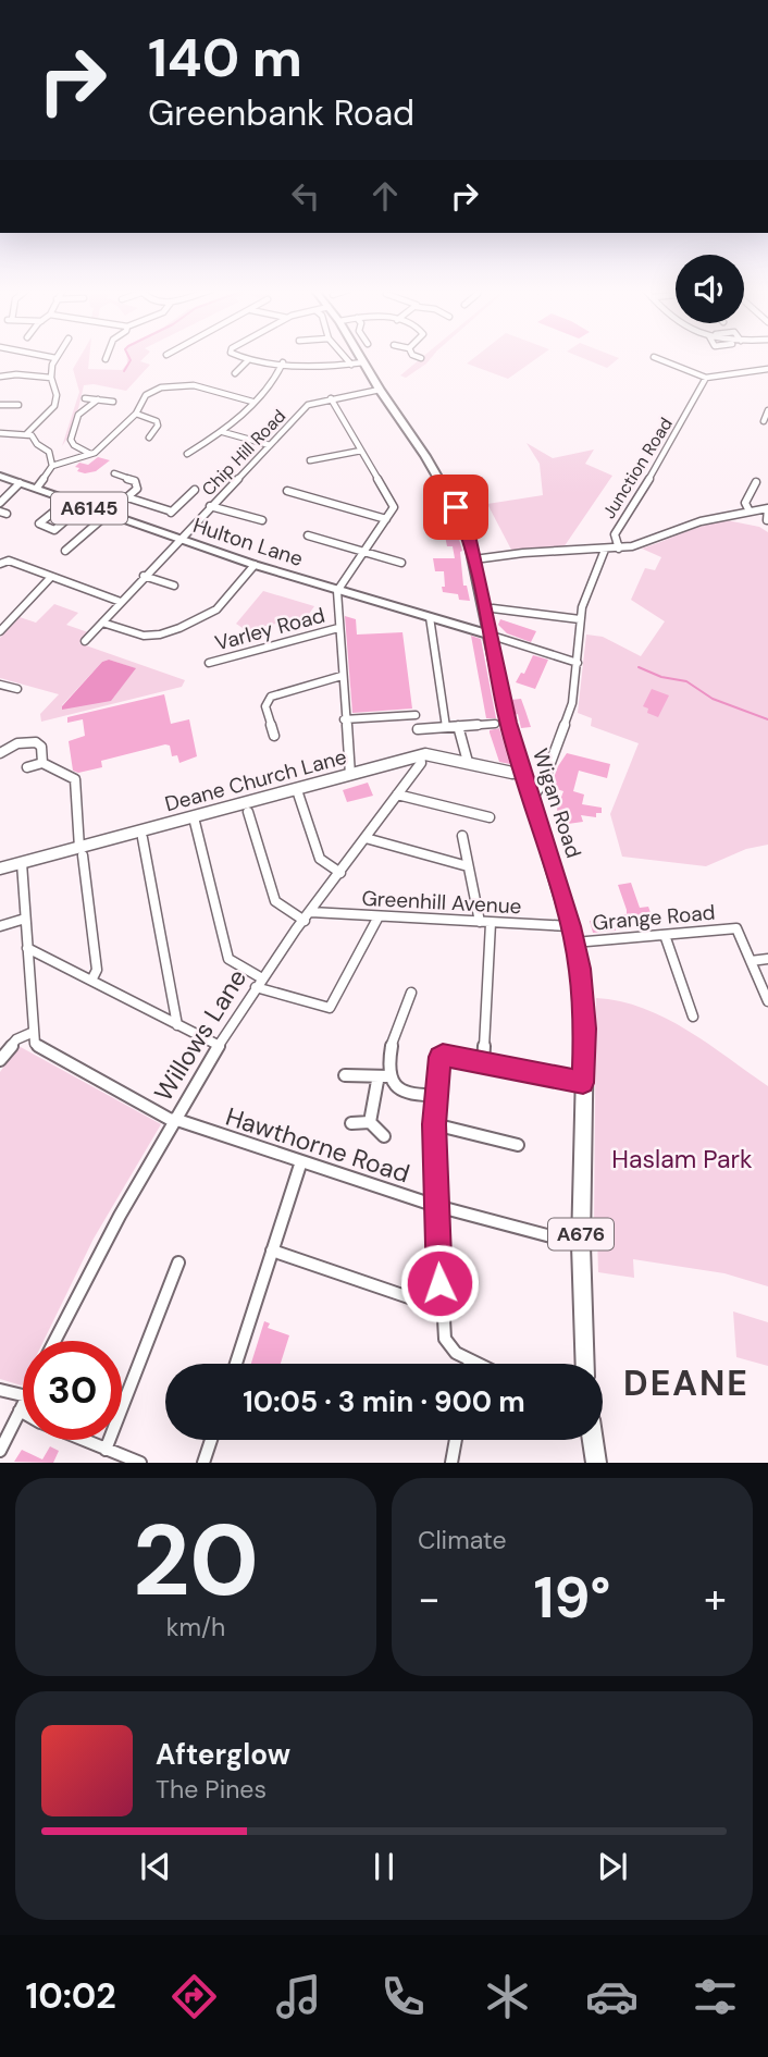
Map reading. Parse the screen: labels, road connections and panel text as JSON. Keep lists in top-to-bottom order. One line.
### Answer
{"streets":{"main road":["A6145","Hulton Lane","Wigan Road","A676"],"street":["Chip Hill Road","Junction Road","Varley Road","Deane Church Lane","Greenhill Avenue","Grange Road","Willows Lane","Hawthorne Road"]},"crossings":[["Chip Hill Road","Hulton Lane"],["Chip Hill Road","Wigan Road"],["Junction Road","Wigan Road"],["Hulton Lane","Wigan Road"],["Deane Church Lane","Wigan Road"],["Deane Church Lane","Willows Lane"],["Wigan Road","Greenhill Avenue"],["Wigan Road","Grange Road"],["Wigan Road","Hawthorne Road"],["Greenhill Avenue","Willows Lane"],["Willows Lane","Hawthorne Road"]],"districts":["DEANE"],"parks":["Haslam Park"],"page":{"turn":["140 m","Greenbank Road"],"limit":"30","trip":"10:05 · 3 min · 900 m","tile":[["20","km/h"],"Climate"],"heat":["−","19°","+"],"song":["Afterglow","The Pines"],"tabs":"10:02"}}
